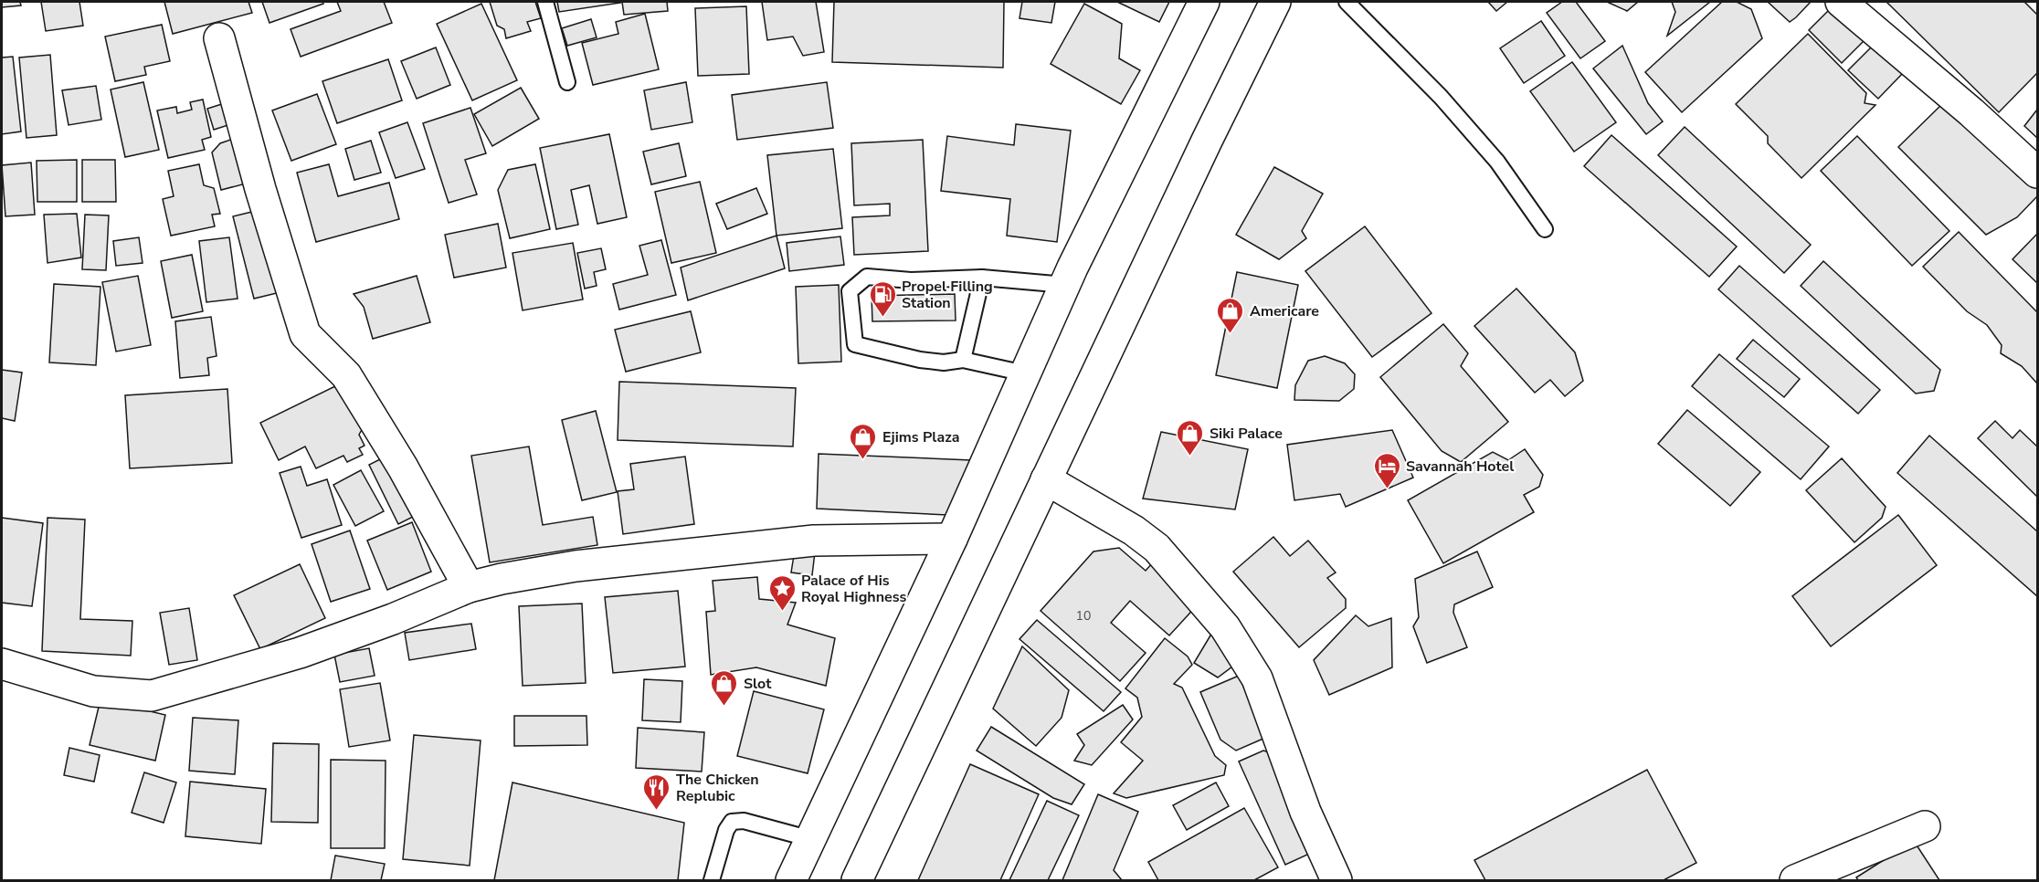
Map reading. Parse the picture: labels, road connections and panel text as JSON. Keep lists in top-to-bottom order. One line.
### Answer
{"places":{"fuel station":["Propel Filling Station"],"shop":["Americare","Siki Palace","Ejims Plaza","Slot"],"hotel":["Savannah Hotel"],"place":["Palace of His Royal Highness"],"restaurant":["The Chicken Replubic"]},"house_numbers":["10"]}
